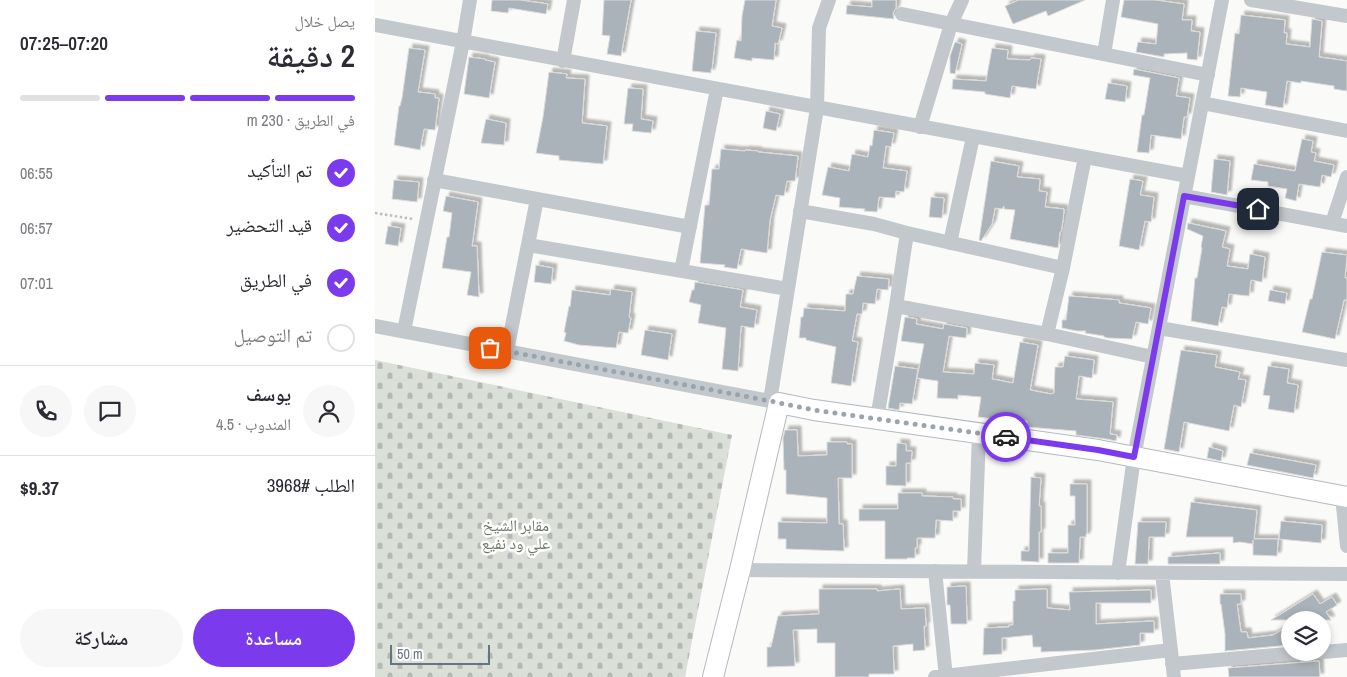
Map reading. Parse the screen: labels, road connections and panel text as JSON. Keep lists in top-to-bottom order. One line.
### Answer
{"parks":["مقابر الشيخ علي ود نفيع"],"scale_bar":"50 m","page":{"heading":["2 دقيقة","يصل خلال","07:20–07:25"],"panel":["يوسف","المندوب · 4.5","الطلب #3968","$9.37"],"bar":"في الطريق · 230 m","list":[["تم التأكيد","06:55"],["قيد التحضير","06:57"],["في الطريق","07:01"],"تم التوصيل"],"buttons":["مساعدة","مشاركة"],"scale":"50 m"}}
